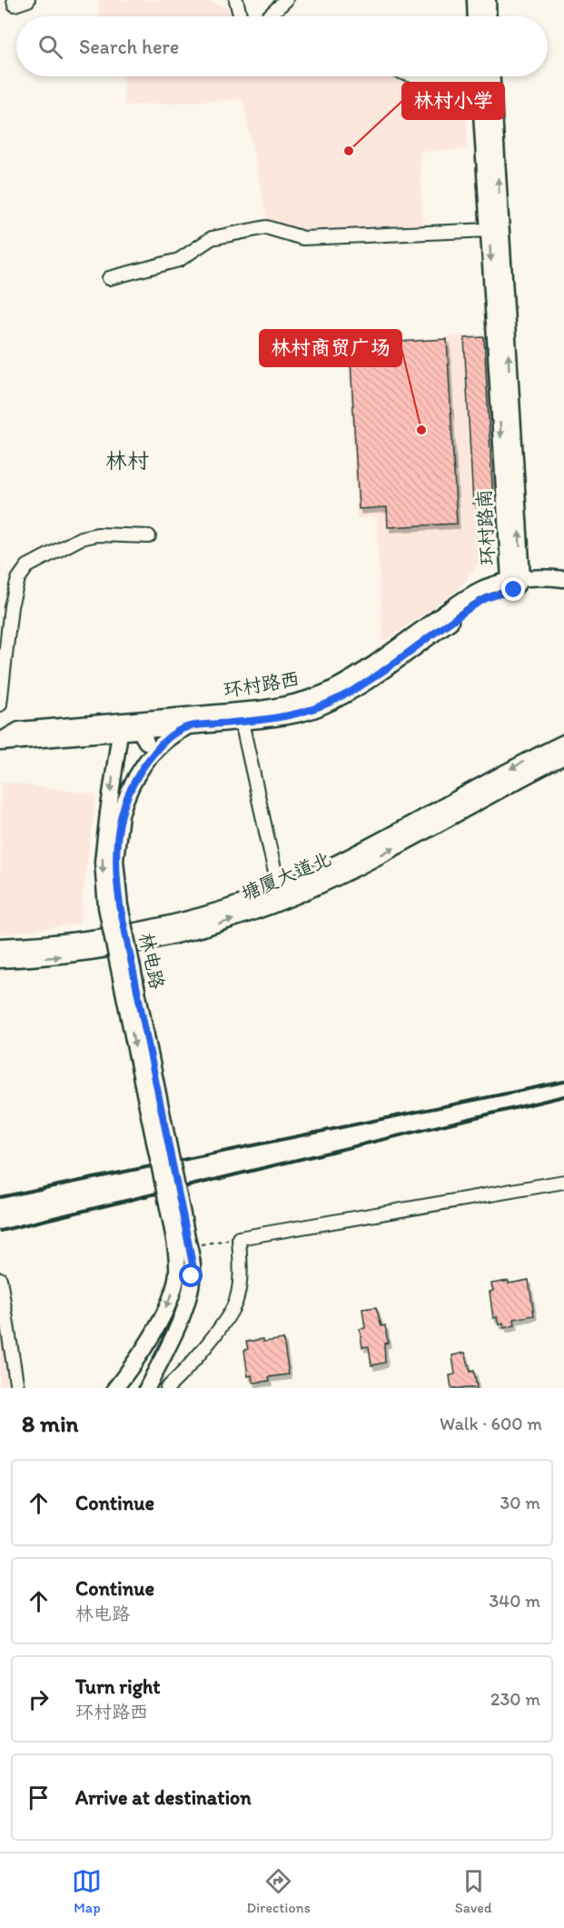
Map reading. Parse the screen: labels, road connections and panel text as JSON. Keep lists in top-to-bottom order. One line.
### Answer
{"streets":{"main road":["环村路南","环村路西","塘厦大道北","林电路"]},"crossings":[["环村路南","环村路西"],["环村路西","林电路"]],"districts":["林村"],"places":["林村小学","林村商贸广场"],"page":{"search":"Search here","heading":["8 min","Walk · 600 m"],"list":[["Continue","30 m"],["Continue","林电路","340 m"],["Turn right","环村路西","230 m"],"Arrive at destination"],"nav":["Map","Directions","Saved"]}}
